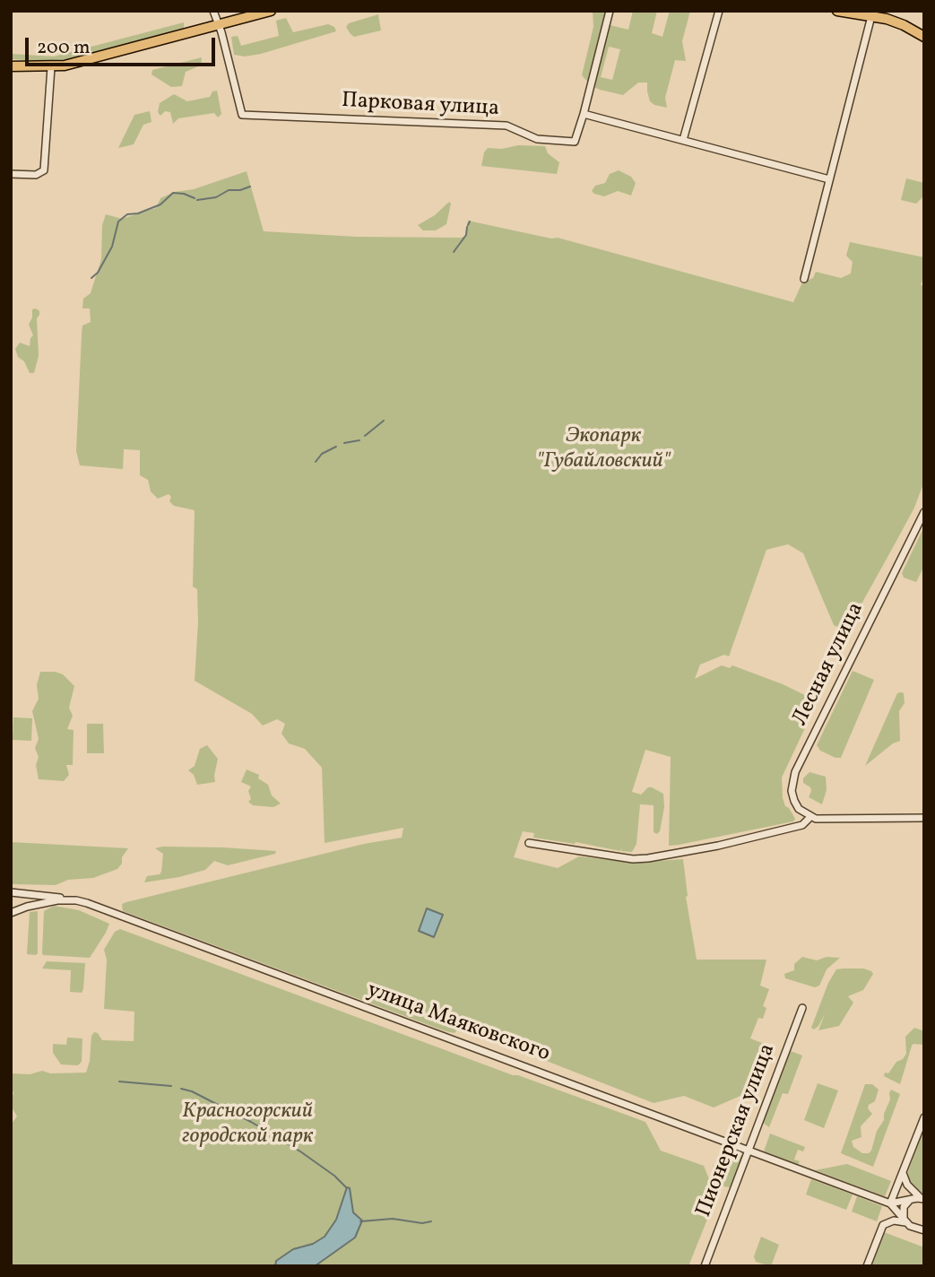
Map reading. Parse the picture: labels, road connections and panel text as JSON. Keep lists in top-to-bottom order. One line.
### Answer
{"streets":{"street":["Парковая улица","Лесная улица","улица Маяковского","Пионерская улица"]},"crossings":[["улица Маяковского","Пионерская улица"]],"parks":["Экопарк \"Губайловский\"","Красногорский городской парк"],"scale_bar":"200 m"}
